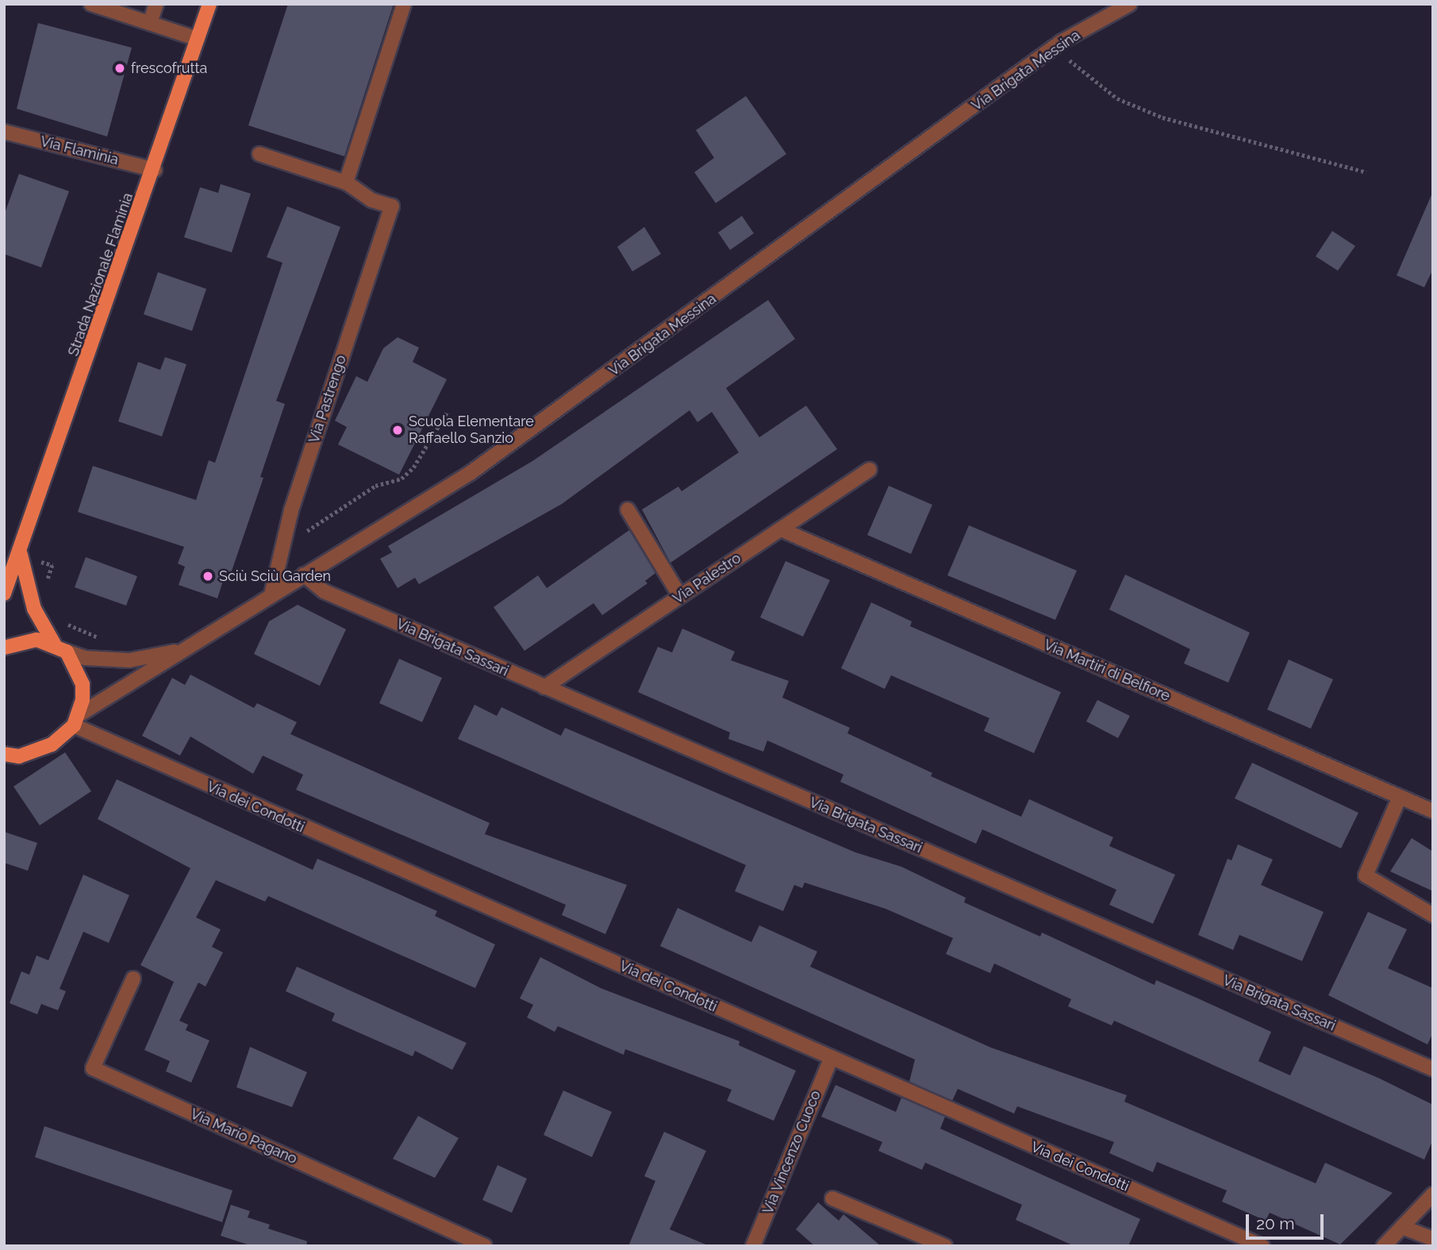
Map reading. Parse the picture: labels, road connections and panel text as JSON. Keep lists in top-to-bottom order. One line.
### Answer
{"streets":{"main road":["Strada Nazionale Flaminia"],"street":["Via Brigata Messina","Via Flaminia","Via Pastrengo","Via Palestro","Via Brigata Sassari","Via Martiri di Belfiore","Via dei Condotti","Via Mario Pagano","Via Vincenzo Cuoco"]},"crossings":[["Via Brigata Messina","Via Pastrengo"],["Via Brigata Messina","Via Brigata Sassari"],["Via Brigata Messina","Via dei Condotti"],["Via Flaminia","Strada Nazionale Flaminia"],["Via Palestro","Via Brigata Sassari"],["Via Palestro","Via Martiri di Belfiore"],["Via dei Condotti","Via Vincenzo Cuoco"]],"places":["frescofrutta","Scuola Elementare Raffaello Sanzio","Sciù Sciù Garden"],"scale_bar":"20 m"}
